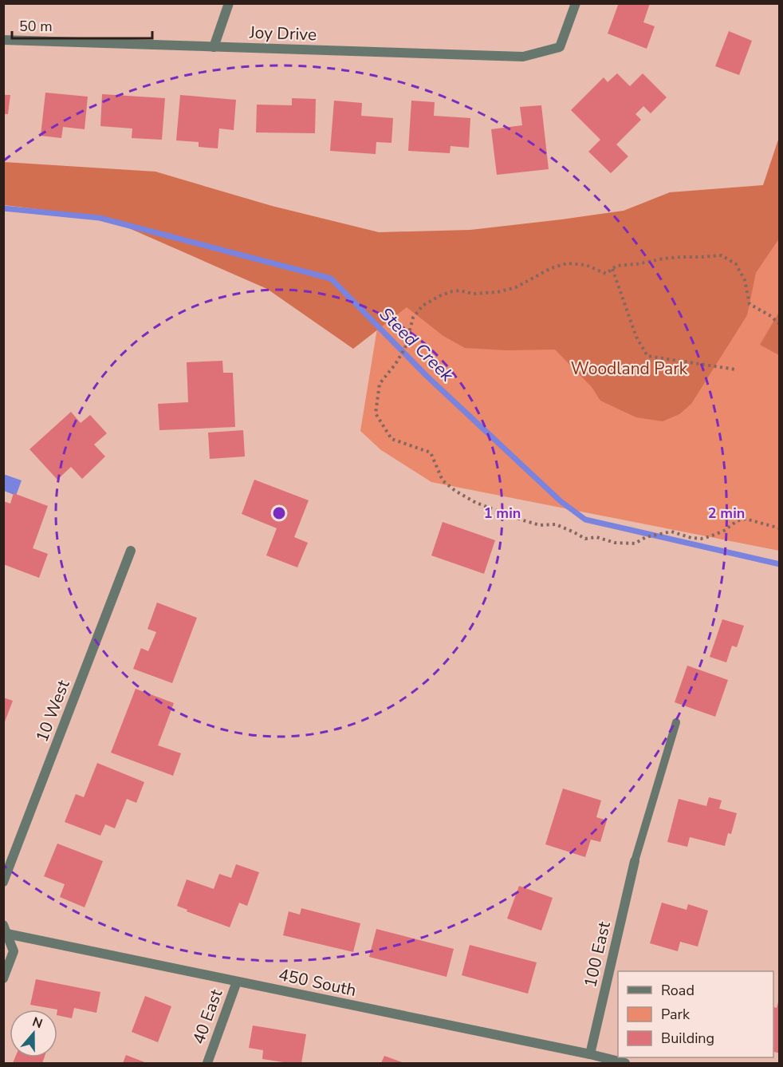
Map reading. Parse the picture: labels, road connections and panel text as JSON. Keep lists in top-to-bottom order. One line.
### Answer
{"streets":{"street":["Joy Drive","10 West","100 East","450 South","40 East"]},"crossings":[["100 East","450 South"],["450 South","40 East"]],"water":["Steed Creek"],"parks":["Woodland Park"],"legend":["Road","Park","Building"],"scale_bar":"50 m","north":"top","rings":["1 min","2 min"]}
